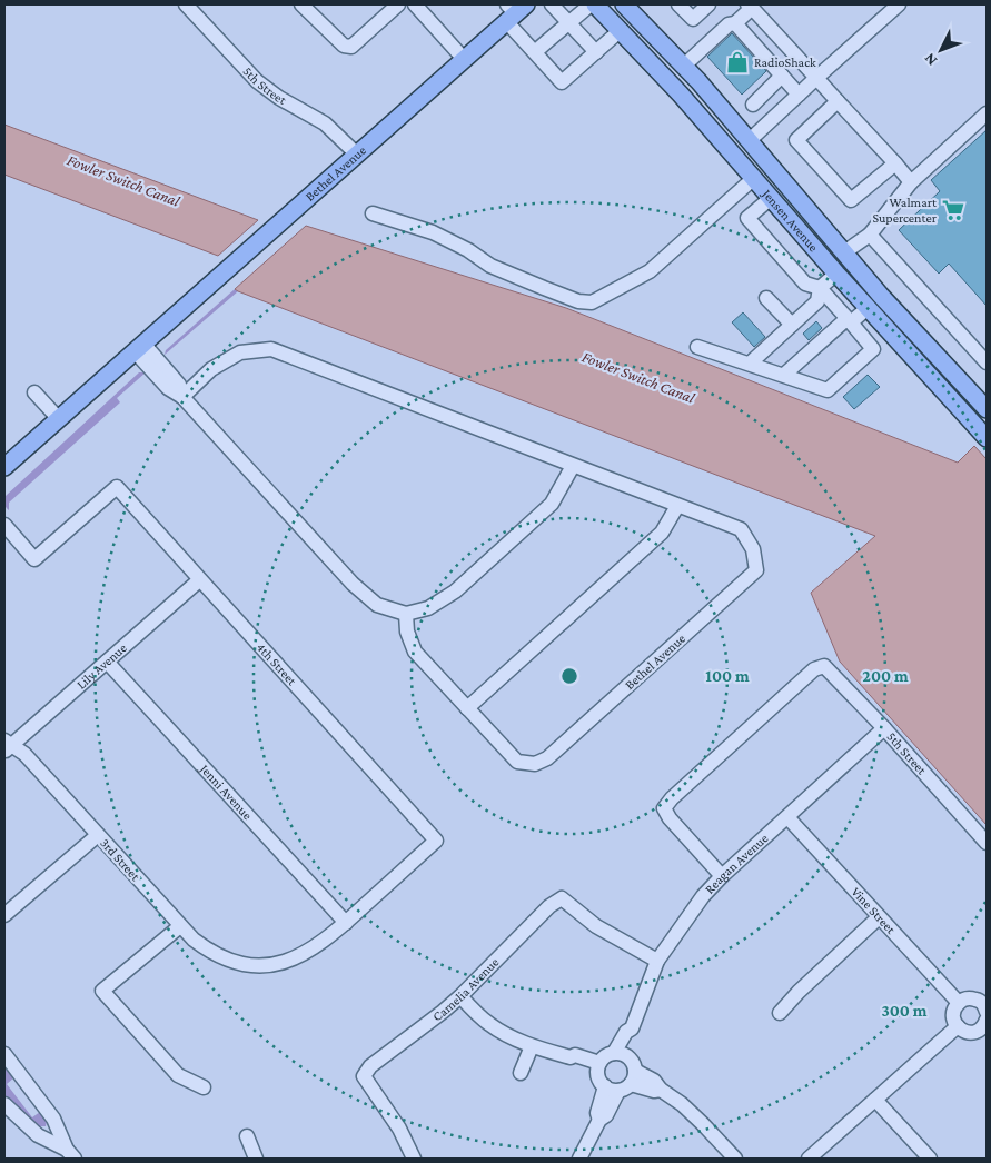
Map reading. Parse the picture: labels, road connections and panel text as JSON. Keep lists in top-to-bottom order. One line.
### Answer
{"streets":{"main road":["Bethel Avenue","Jensen Avenue"],"street":["5th Street","4th Street","Lily Avenue","Jenni Avenue","3rd Street","Reagan Avenue","Vine Street","Camelia Avenue"]},"crossings":[["5th Street","Bethel Avenue"],["5th Street","Reagan Avenue"],["4th Street","Lily Avenue"],["4th Street","3rd Street"],["Lily Avenue","Jenni Avenue"],["Lily Avenue","3rd Street"],["Jenni Avenue","3rd Street"],["Reagan Avenue","Vine Street"],["Reagan Avenue","Camelia Avenue"]],"water":["Fowler Switch Canal"],"places":{"shop":["RadioShack"],"supermarket":["Walmart Supercenter"]},"north":"bottom left","rings":["100 m","200 m","300 m"]}
